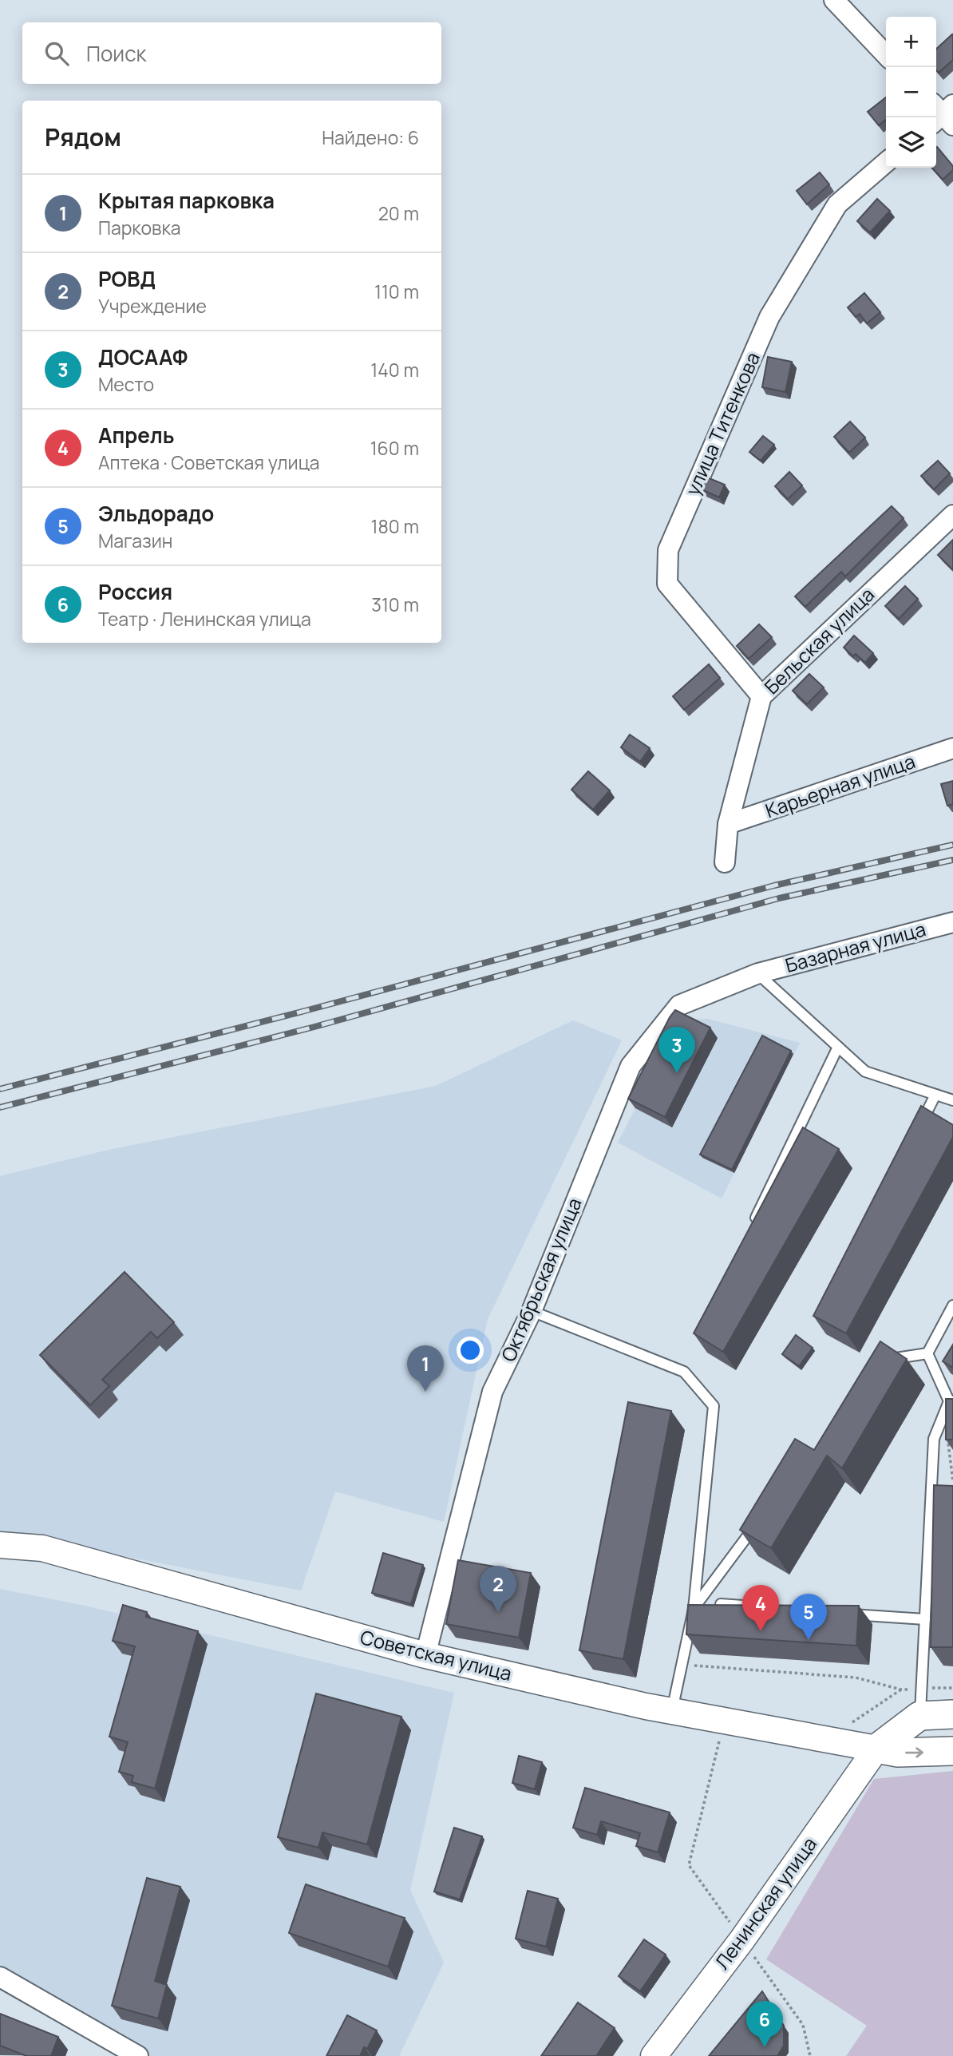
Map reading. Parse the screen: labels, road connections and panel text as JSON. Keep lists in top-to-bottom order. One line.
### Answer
{"streets":{"main road":["Советская улица"],"street":["улица Титенкова","Бельская улица","Карьерная улица","Базарная улица","Октябрьская улица","Ленинская улица"]},"crossings":[["улица Титенкова","Бельская улица"],["Бельская улица","Карьерная улица"],["Базарная улица","Октябрьская улица"],["Октябрьская улица","Советская улица"],["Советская улица","Ленинская улица"]],"page":{"map_buttons":["+","−"],"search":"Поиск","heading":["Рядом","Найдено: 6"],"list":[{"mark":"1","name":"Крытая парковка","note":"Парковка","value":"20 m"},{"mark":"2","name":"РОВД","note":"Учреждение","value":"110 m"},{"mark":"3","name":"ДОСААФ","note":"Место","value":"140 m"},{"mark":"4","name":"Апрель","note":"Аптека · Советская улица","value":"160 m"},{"mark":"5","name":"Эльдорадо","note":"Магазин","value":"180 m"},{"mark":"6","name":"Россия","note":"Театр · Ленинская улица","value":"310 m"}],"pins":["3","1","2","4","5","6"]}}
